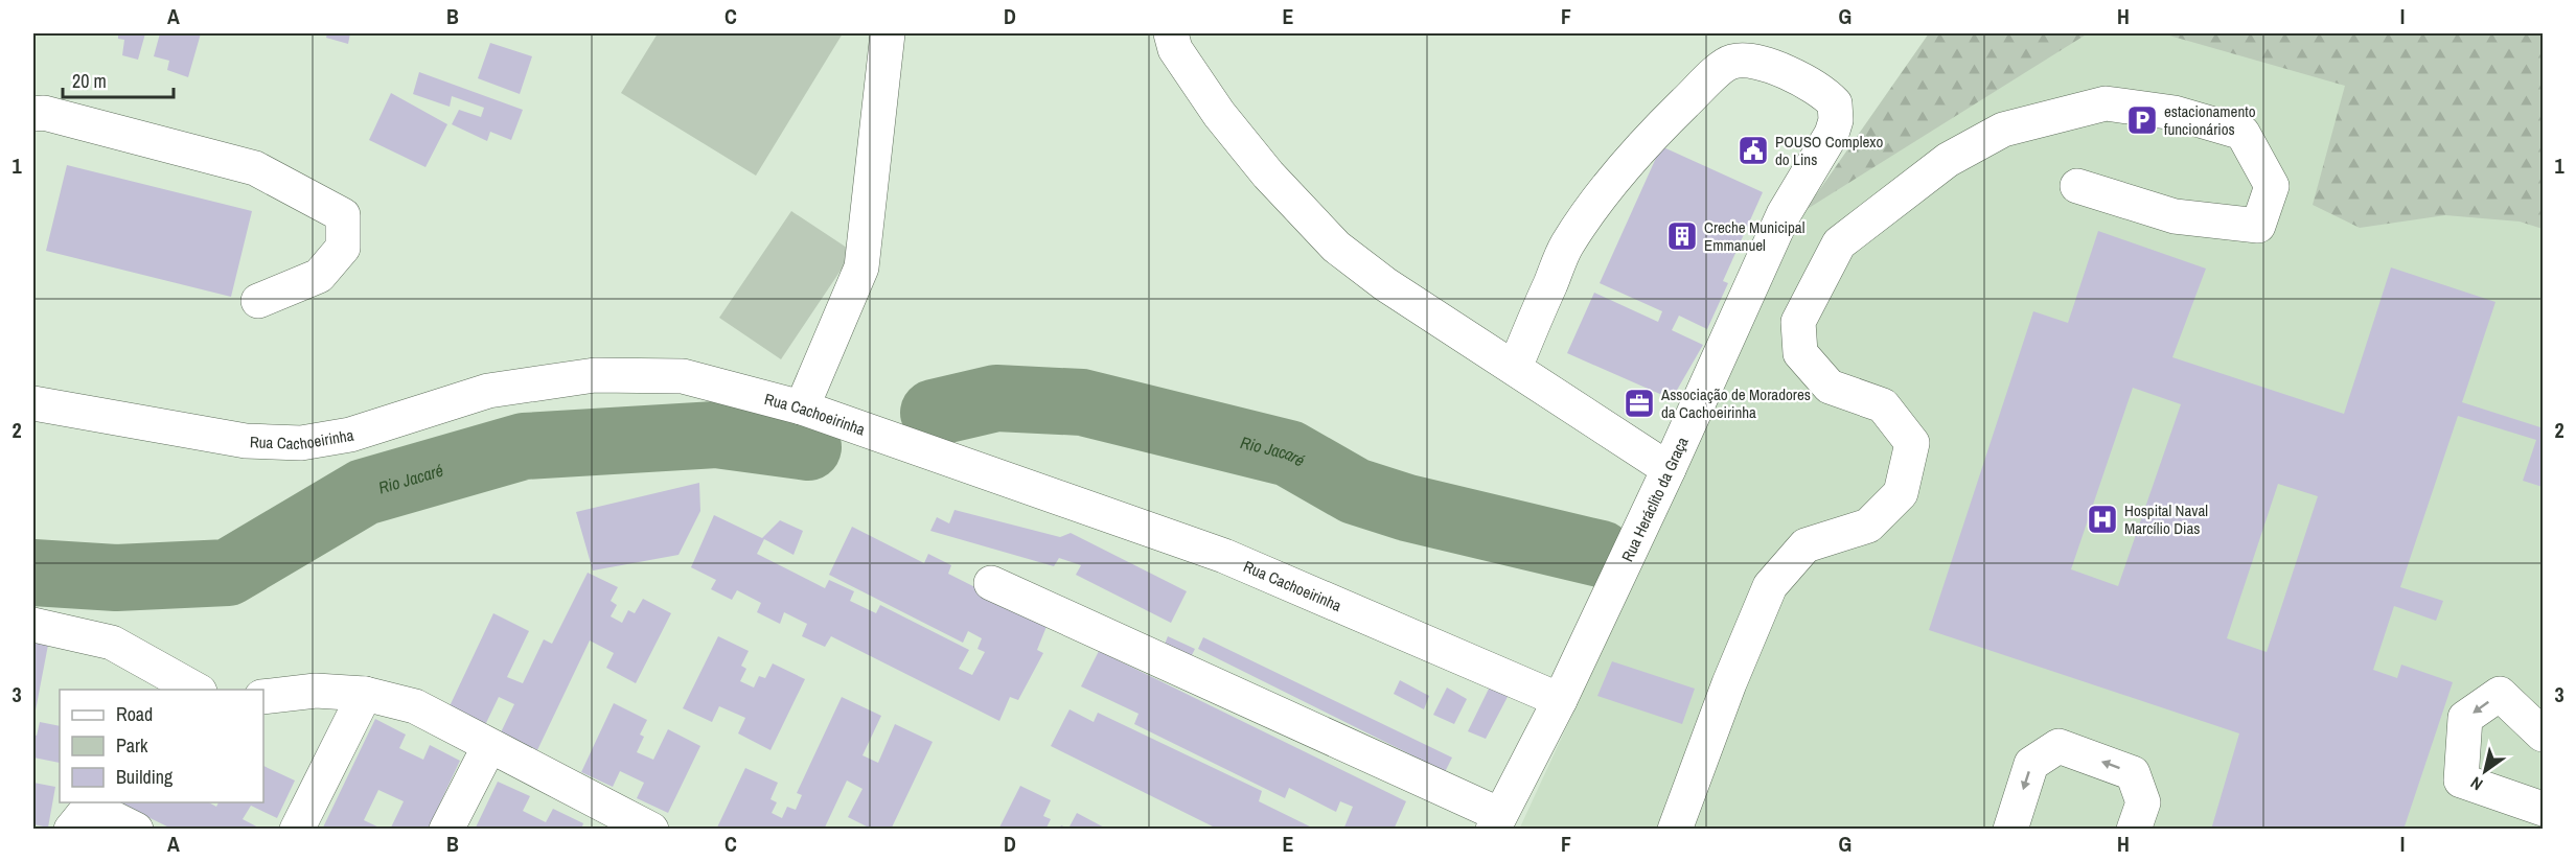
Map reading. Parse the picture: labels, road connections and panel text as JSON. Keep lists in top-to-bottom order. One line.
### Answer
{"streets":{"street":["Rua Cachoeirinha","Rua Heráclito da Graça"]},"crossings":[["Rua Cachoeirinha","Rua Heráclito da Graça"]],"water":["Rio Jacaré"],"places":{"parking":["estacionamento funcionários"],"public building":["POUSO Complexo do Lins"],"building":["Creche Municipal Emmanuel"],"office":["Associação de Moradores da Cachoeirinha"],"hospital":["Hospital Naval Marcílio Dias"]},"legend":["Road","Park","Building"],"scale_bar":"20 m","north":"bottom left","grid":{"columns":["A","B","C","D","E","F","G","H","I"],"rows":["1","2","3"]}}
